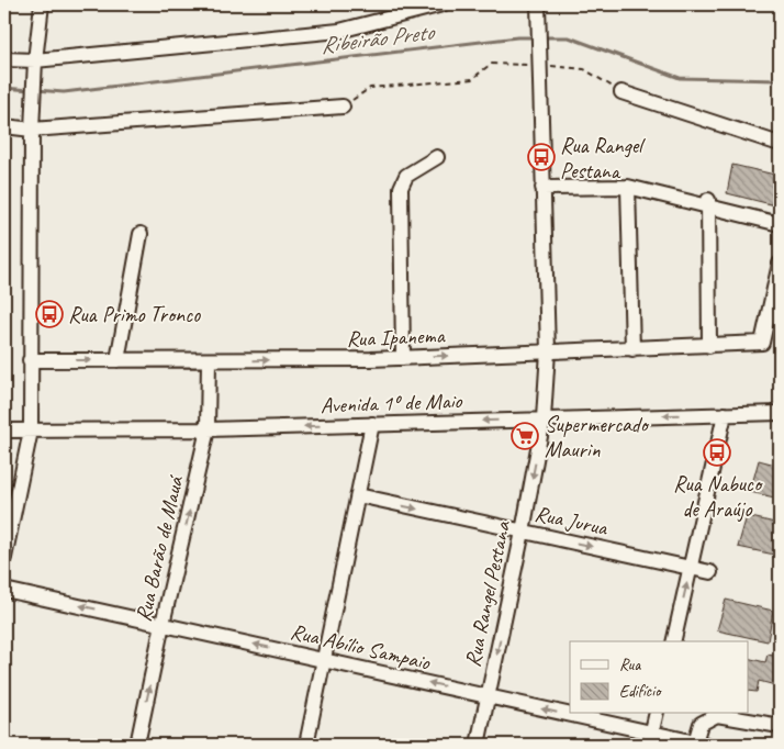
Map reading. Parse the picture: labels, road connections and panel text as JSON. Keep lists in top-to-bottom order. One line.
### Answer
{"streets":{"street":["Rua Ipanema","Avenida 1º de Maio","Rua Jurua","Rua Barão de Mauá","Rua Rangel Pestana","Rua Abílio Sampaio"]},"crossings":[["Rua Ipanema","Rua Barão de Mauá"],["Rua Ipanema","Rua Rangel Pestana"],["Avenida 1º de Maio","Rua Barão de Mauá"],["Avenida 1º de Maio","Rua Rangel Pestana"],["Rua Jurua","Rua Rangel Pestana"],["Rua Barão de Mauá","Rua Abílio Sampaio"],["Rua Rangel Pestana","Rua Abílio Sampaio"]],"one_way":["Rua Ipanema","Avenida 1º de Maio","Rua Jurua","Rua Barão de Mauá","Rua Rangel Pestana","Rua Abílio Sampaio"],"water":["Ribeirão Preto"],"places":{"bus stop":["Rua Rangel Pestana","Rua Primo Tronco","Rua Nabuco de Araújo"],"supermarket":["Supermercado Maurin"]},"legend":["Rua","Edifício"]}
